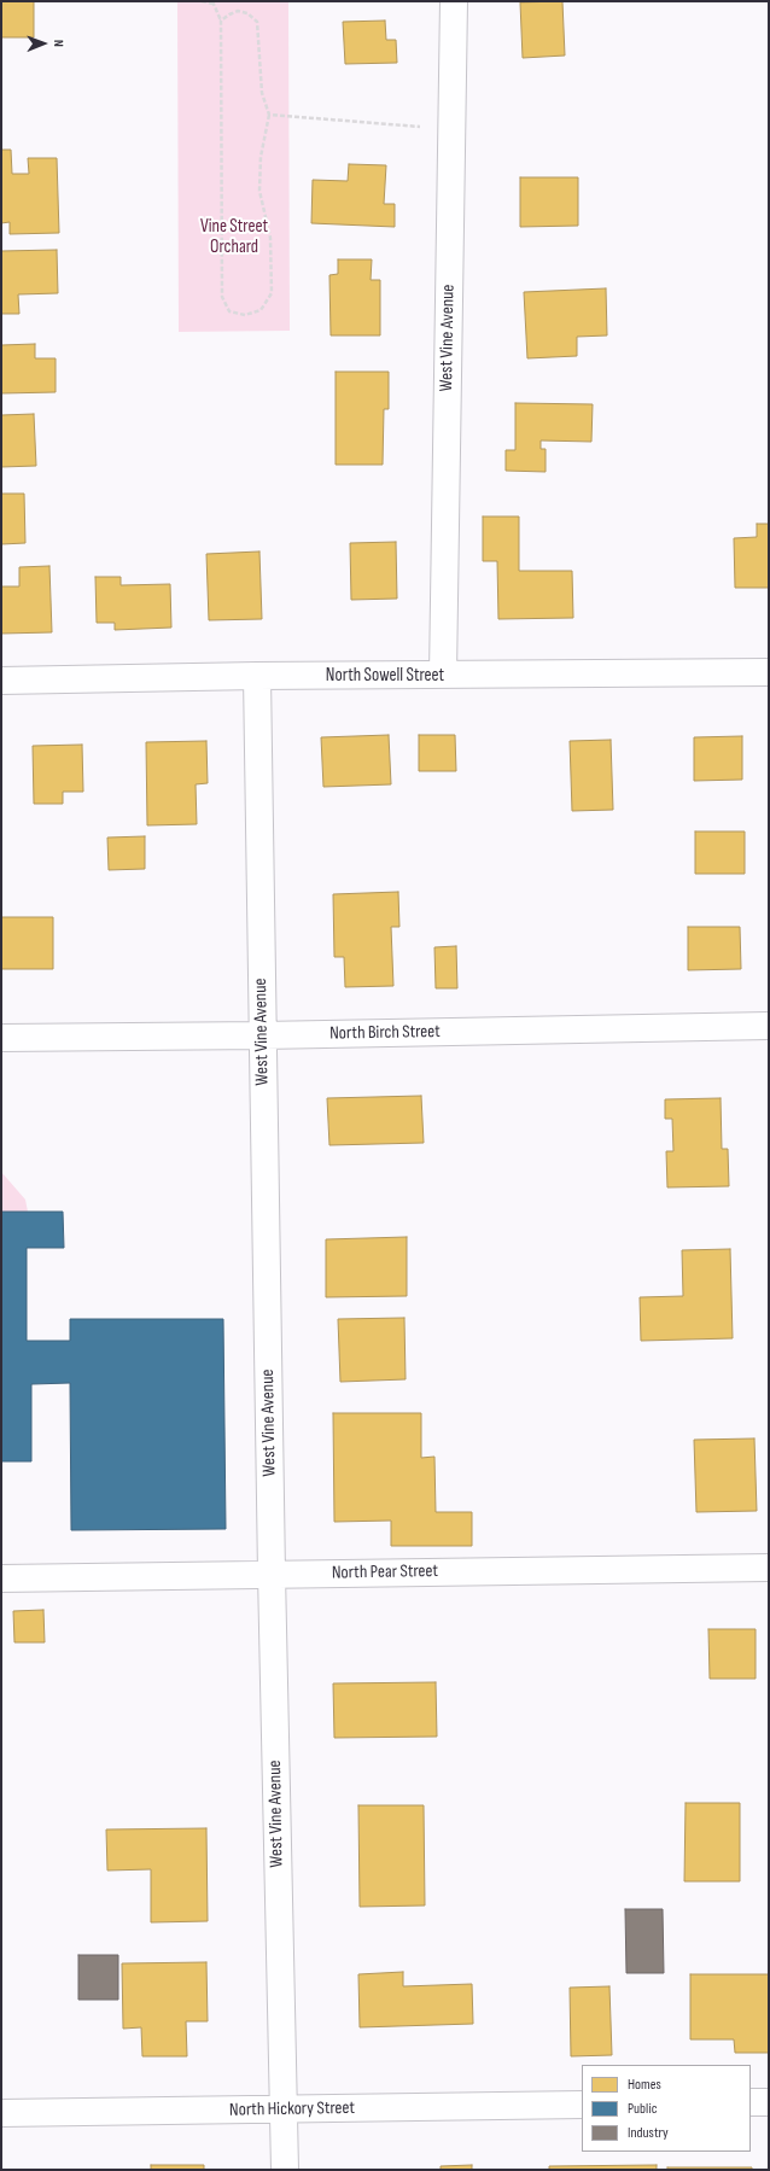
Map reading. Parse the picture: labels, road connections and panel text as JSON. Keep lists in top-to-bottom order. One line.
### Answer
{"streets":{"street":["West Vine Avenue","North Sowell Street","North Birch Street","North Pear Street","North Hickory Street"]},"crossings":[["West Vine Avenue","North Sowell Street"],["West Vine Avenue","North Birch Street"],["West Vine Avenue","North Pear Street"],["West Vine Avenue","North Hickory Street"]],"parks":["Vine Street Orchard"],"legend":["Homes","Public","Industry"],"north":"right"}
